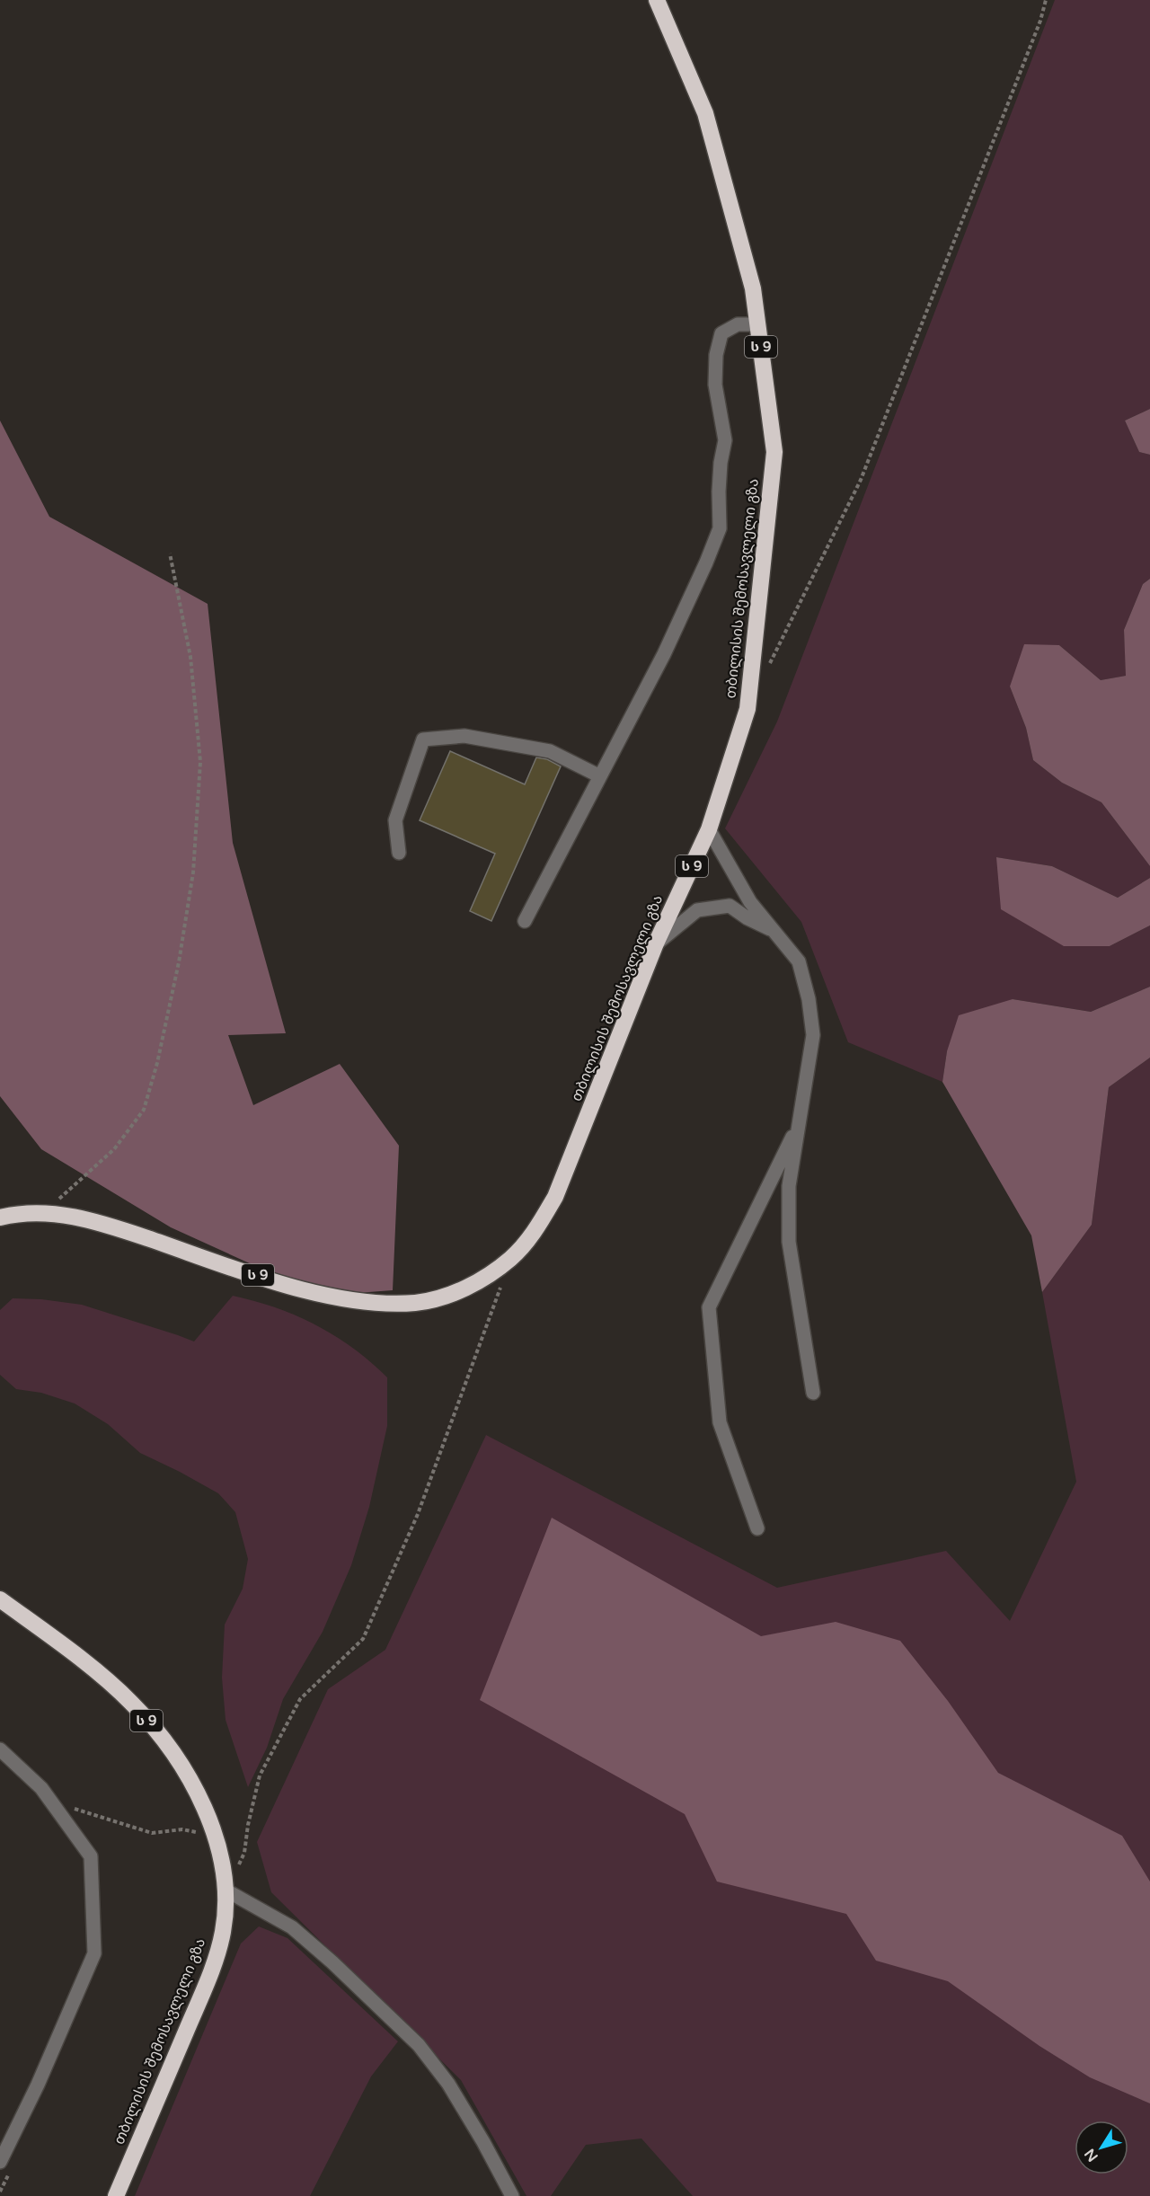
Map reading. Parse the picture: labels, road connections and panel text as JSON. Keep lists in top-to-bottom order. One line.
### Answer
{"streets":{"highway":["ს 9","თბილისის შემოსავლელი გზა"]},"north":"bottom left"}
